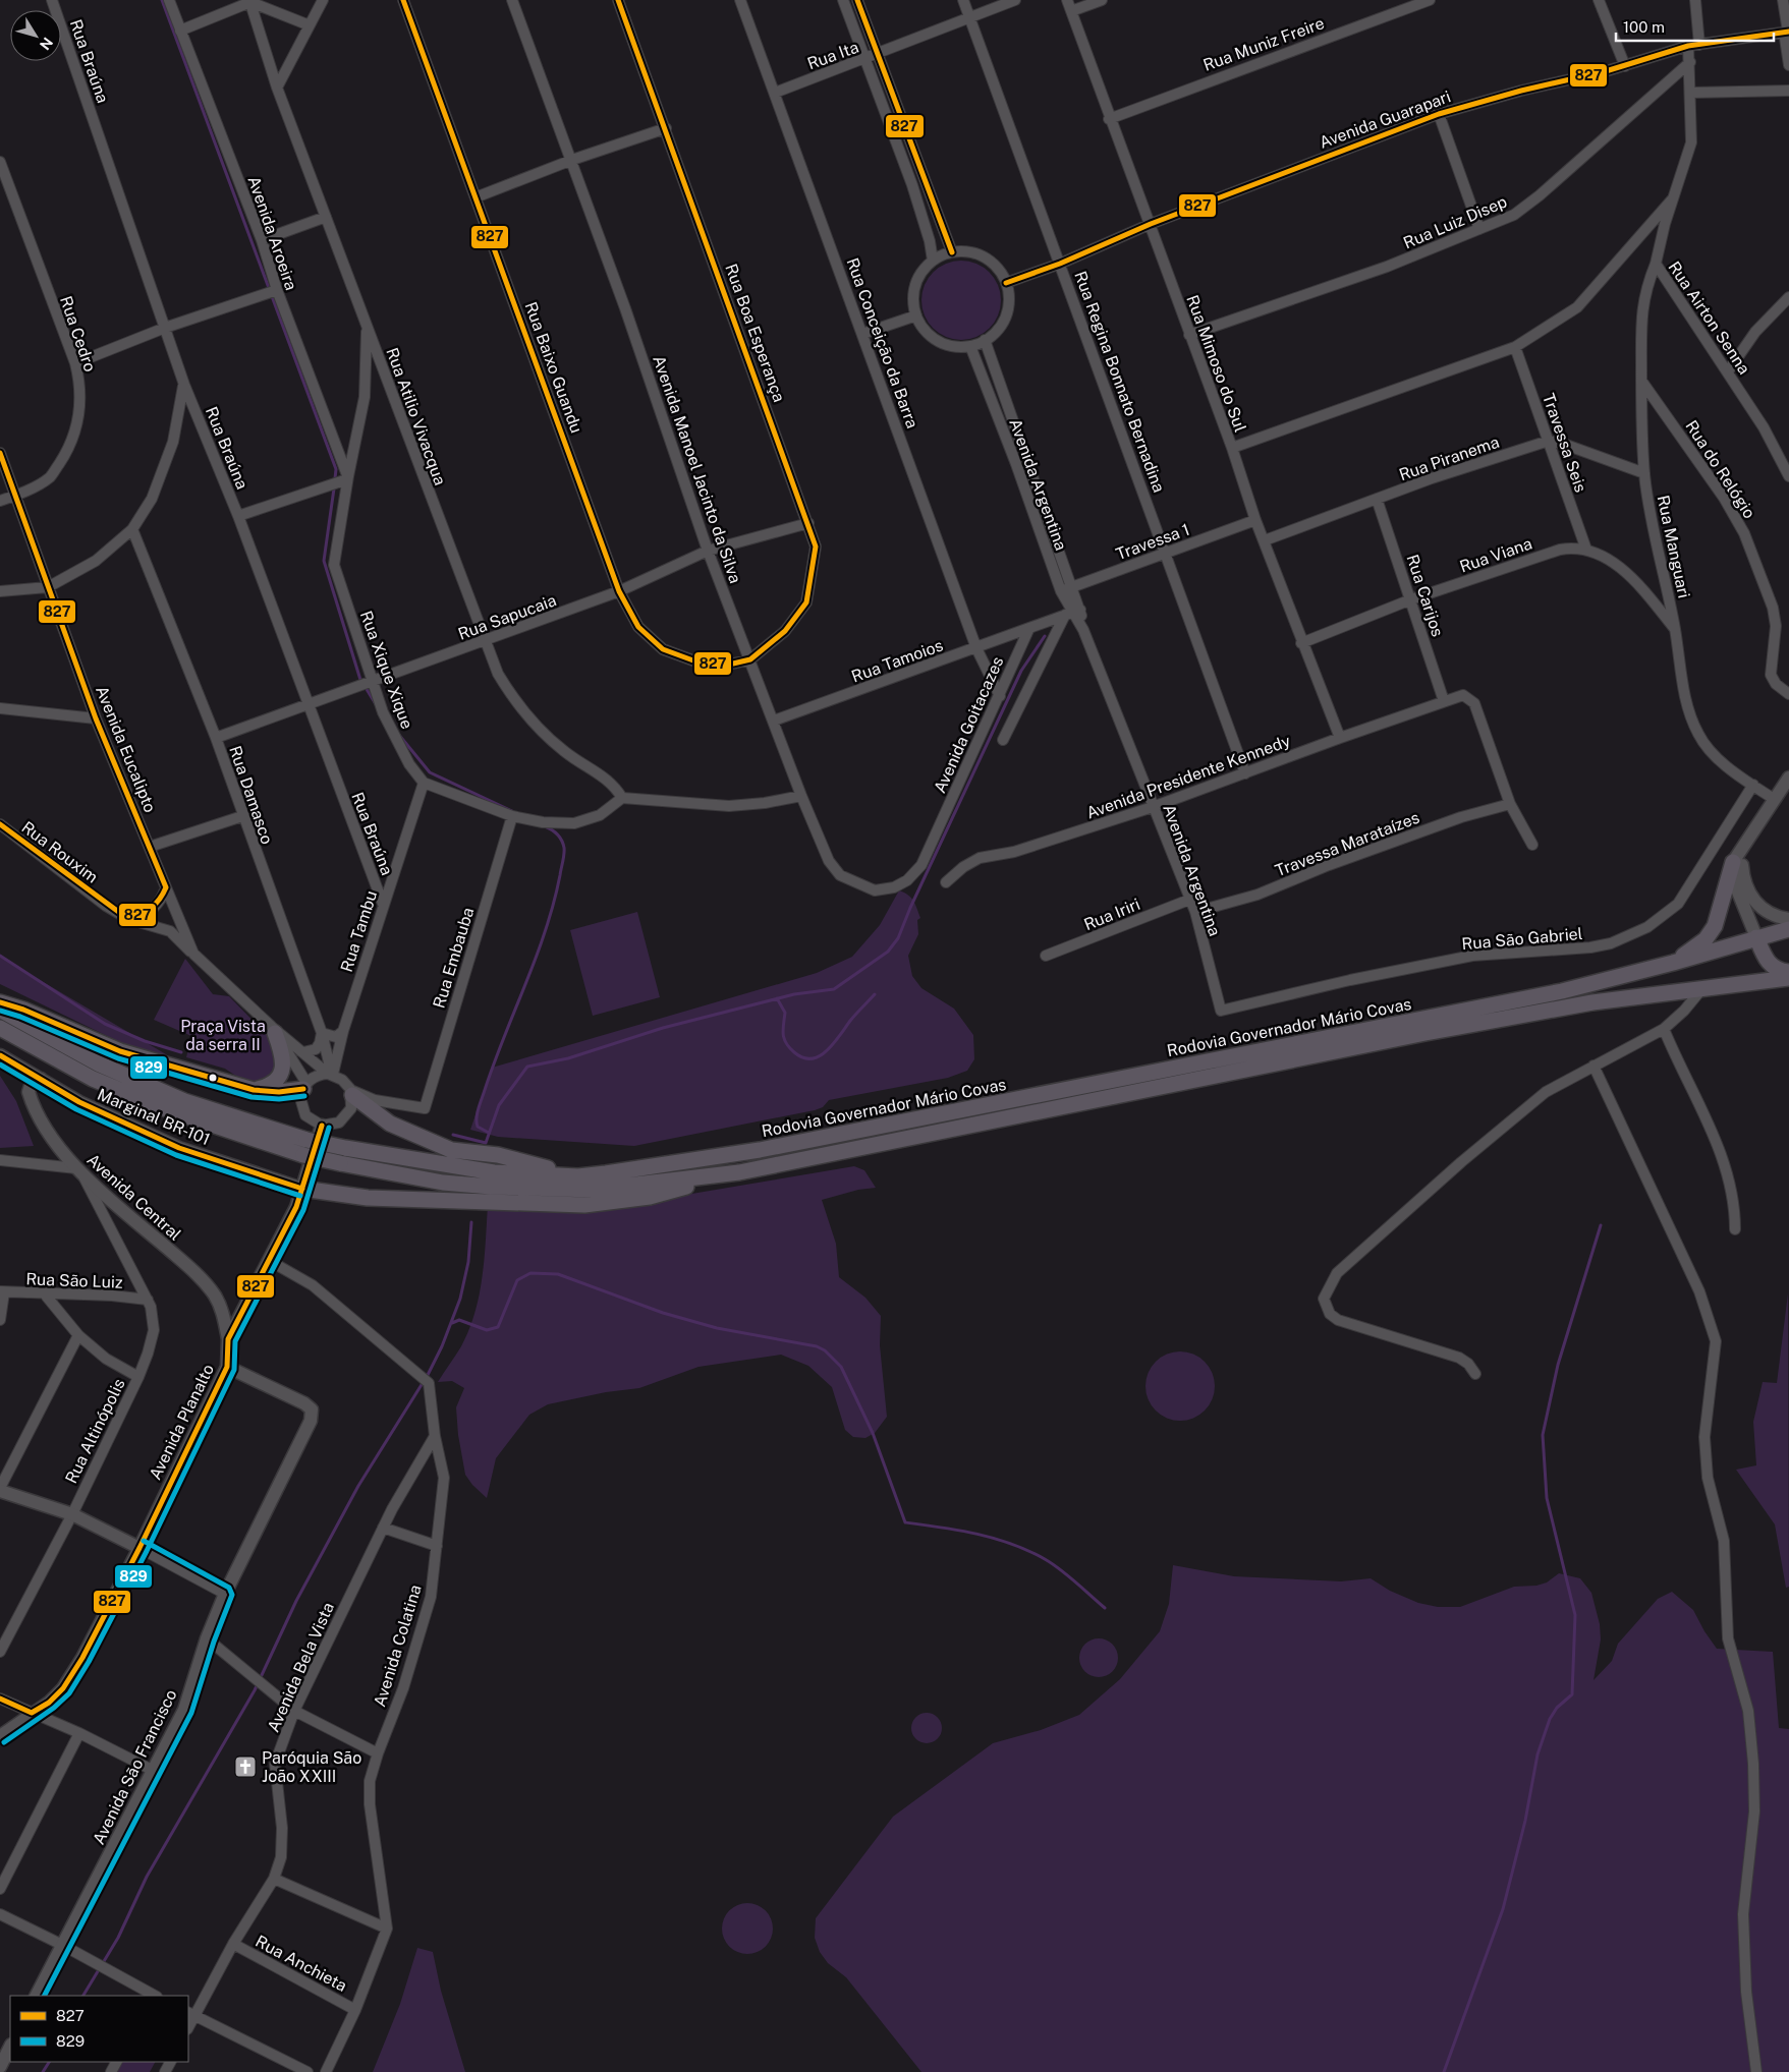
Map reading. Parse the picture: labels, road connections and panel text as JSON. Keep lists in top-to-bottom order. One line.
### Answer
{"streets":{"main road":["Rodovia Governador Mário Covas"],"street":["Rua Muniz Freire","Rua Ita","Rua Braúna","Avenida Guarapari","Rua Luiz Disep","Avenida Aroeira","Rua Airton Senna","Rua Boa Esperança","Rua Cedro","Rua Conceição da Barra","Rua Mimoso do Sul","Rua Baixo Guandu","Rua Regina Bonnato Bernadina","Rua Atilio Vivacqua","Travessa Seis","Rua Piranema","Avenida Manoel Jacinto da Silva","Rua do Relógio","Avenida Argentina","Travessa 1","Rua Manguari","Rua Viana","Rua Carijos","Rua Sapucaia","Rua Tamoios","Rua Xique Xique","Avenida Goitacazes","Avenida Eucalipto","Avenida Presidente Kennedy","Rua Damasco","Travessa Marataízes","Rua Rouxim","Rua Iriri","Rua Tambu","Rua São Gabriel","Rua Embauba","Marginal BR-101","Avenida Central","Rua São Luiz","Avenida Planalto","Rua Altinópolis","Avenida Colatina","Avenida Bela Vista","Avenida São Francisco","Rua Anchieta"]},"crossings":[["Rua Muniz Freire","Rua Mimoso do Sul"],["Rua Ita","Rua Conceição da Barra"],["Rua Ita","Rua Regina Bonnato Bernadina"],["Rua Braúna","Rua Sapucaia"],["Rua Braúna","Rua Tambu"],["Avenida Guarapari","Rua Airton Senna"],["Avenida Guarapari","Rua Mimoso do Sul"],["Avenida Guarapari","Rua Regina Bonnato Bernadina"],["Avenida Guarapari","Avenida Argentina"],["Rua Luiz Disep","Rua Airton Senna"],["Rua Luiz Disep","Rua Mimoso do Sul"],["Avenida Aroeira","Rua Xique Xique"],["Rua Airton Senna","Rua Manguari"],["Rua Boa Esperança","Rua Baixo Guandu"],["Rua Boa Esperança","Avenida Manoel Jacinto da Silva"],["Rua Boa Esperança","Rua Sapucaia"],["Rua Cedro","Avenida Eucalipto"],["Rua Conceição da Barra","Rua Tamoios"],["Rua Conceição da Barra","Avenida Goitacazes"],["Rua Mimoso do Sul","Rua Piranema"],["Rua Mimoso do Sul","Travessa 1"],["Rua Mimoso do Sul","Rua Viana"],["Rua Mimoso do Sul","Avenida Presidente Kennedy"],["Rua Baixo Guandu","Avenida Manoel Jacinto da Silva"],["Rua Baixo Guandu","Rua Sapucaia"],["Rua Regina Bonnato Bernadina","Travessa 1"],["Rua Regina Bonnato Bernadina","Avenida Presidente Kennedy"],["Rua Atilio Vivacqua","Rua Sapucaia"],["Rua Atilio Vivacqua","Rua Xique Xique"],["Travessa Seis","Rua Piranema"],["Travessa Seis","Rua Viana"],["Rua Piranema","Rua Carijos"],["Avenida Manoel Jacinto da Silva","Rua Sapucaia"],["Avenida Manoel Jacinto da Silva","Rua Tamoios"],["Avenida Manoel Jacinto da Silva","Avenida Goitacazes"],["Rua do Relógio","Rua Manguari"],["Avenida Argentina","Travessa 1"],["Avenida Argentina","Avenida Presidente Kennedy"],["Avenida Argentina","Travessa Marataízes"],["Avenida Argentina","Rua Iriri"],["Avenida Argentina","Rua São Gabriel"],["Rua Manguari","Rua Viana"],["Rua Manguari","Rua São Gabriel"],["Rua Viana","Rua Carijos"],["Rua Carijos","Avenida Presidente Kennedy"],["Rua Sapucaia","Rua Xique Xique"],["Rua Sapucaia","Rua Damasco"],["Rua Tamoios","Avenida Goitacazes"],["Rua Xique Xique","Rua Tambu"],["Avenida Eucalipto","Rua Damasco"],["Avenida Eucalipto","Rua Rouxim"],["Avenida Eucalipto","Rua Tambu"],["Avenida Eucalipto","Rua Embauba"],["Avenida Eucalipto","Avenida Planalto"],["Avenida Presidente Kennedy","Travessa Marataízes"],["Rua Damasco","Rua Tambu"],["Rua Damasco","Rua Embauba"],["Rua Damasco","Avenida Planalto"],["Rua Tambu","Rua Embauba"],["Rua Tambu","Avenida Planalto"],["Rua Embauba","Avenida Planalto"],["Marginal BR-101","Avenida Central"],["Marginal BR-101","Avenida Planalto"],["Avenida Central","Avenida Planalto"],["Avenida Central","Rua Altinópolis"],["Rua São Luiz","Rua Altinópolis"],["Avenida Planalto","Avenida Colatina"],["Avenida Planalto","Avenida São Francisco"],["Avenida Colatina","Avenida Bela Vista"],["Avenida Colatina","Rua Anchieta"],["Avenida Bela Vista","Rua Anchieta"]],"parks":["Praça Vista da serra II"],"places":{"church":["Paróquia São João XXIII"]},"lines":["transit line 827","transit line 829"],"legend":["827","829"],"scale_bar":"100 m","north":"bottom right"}
